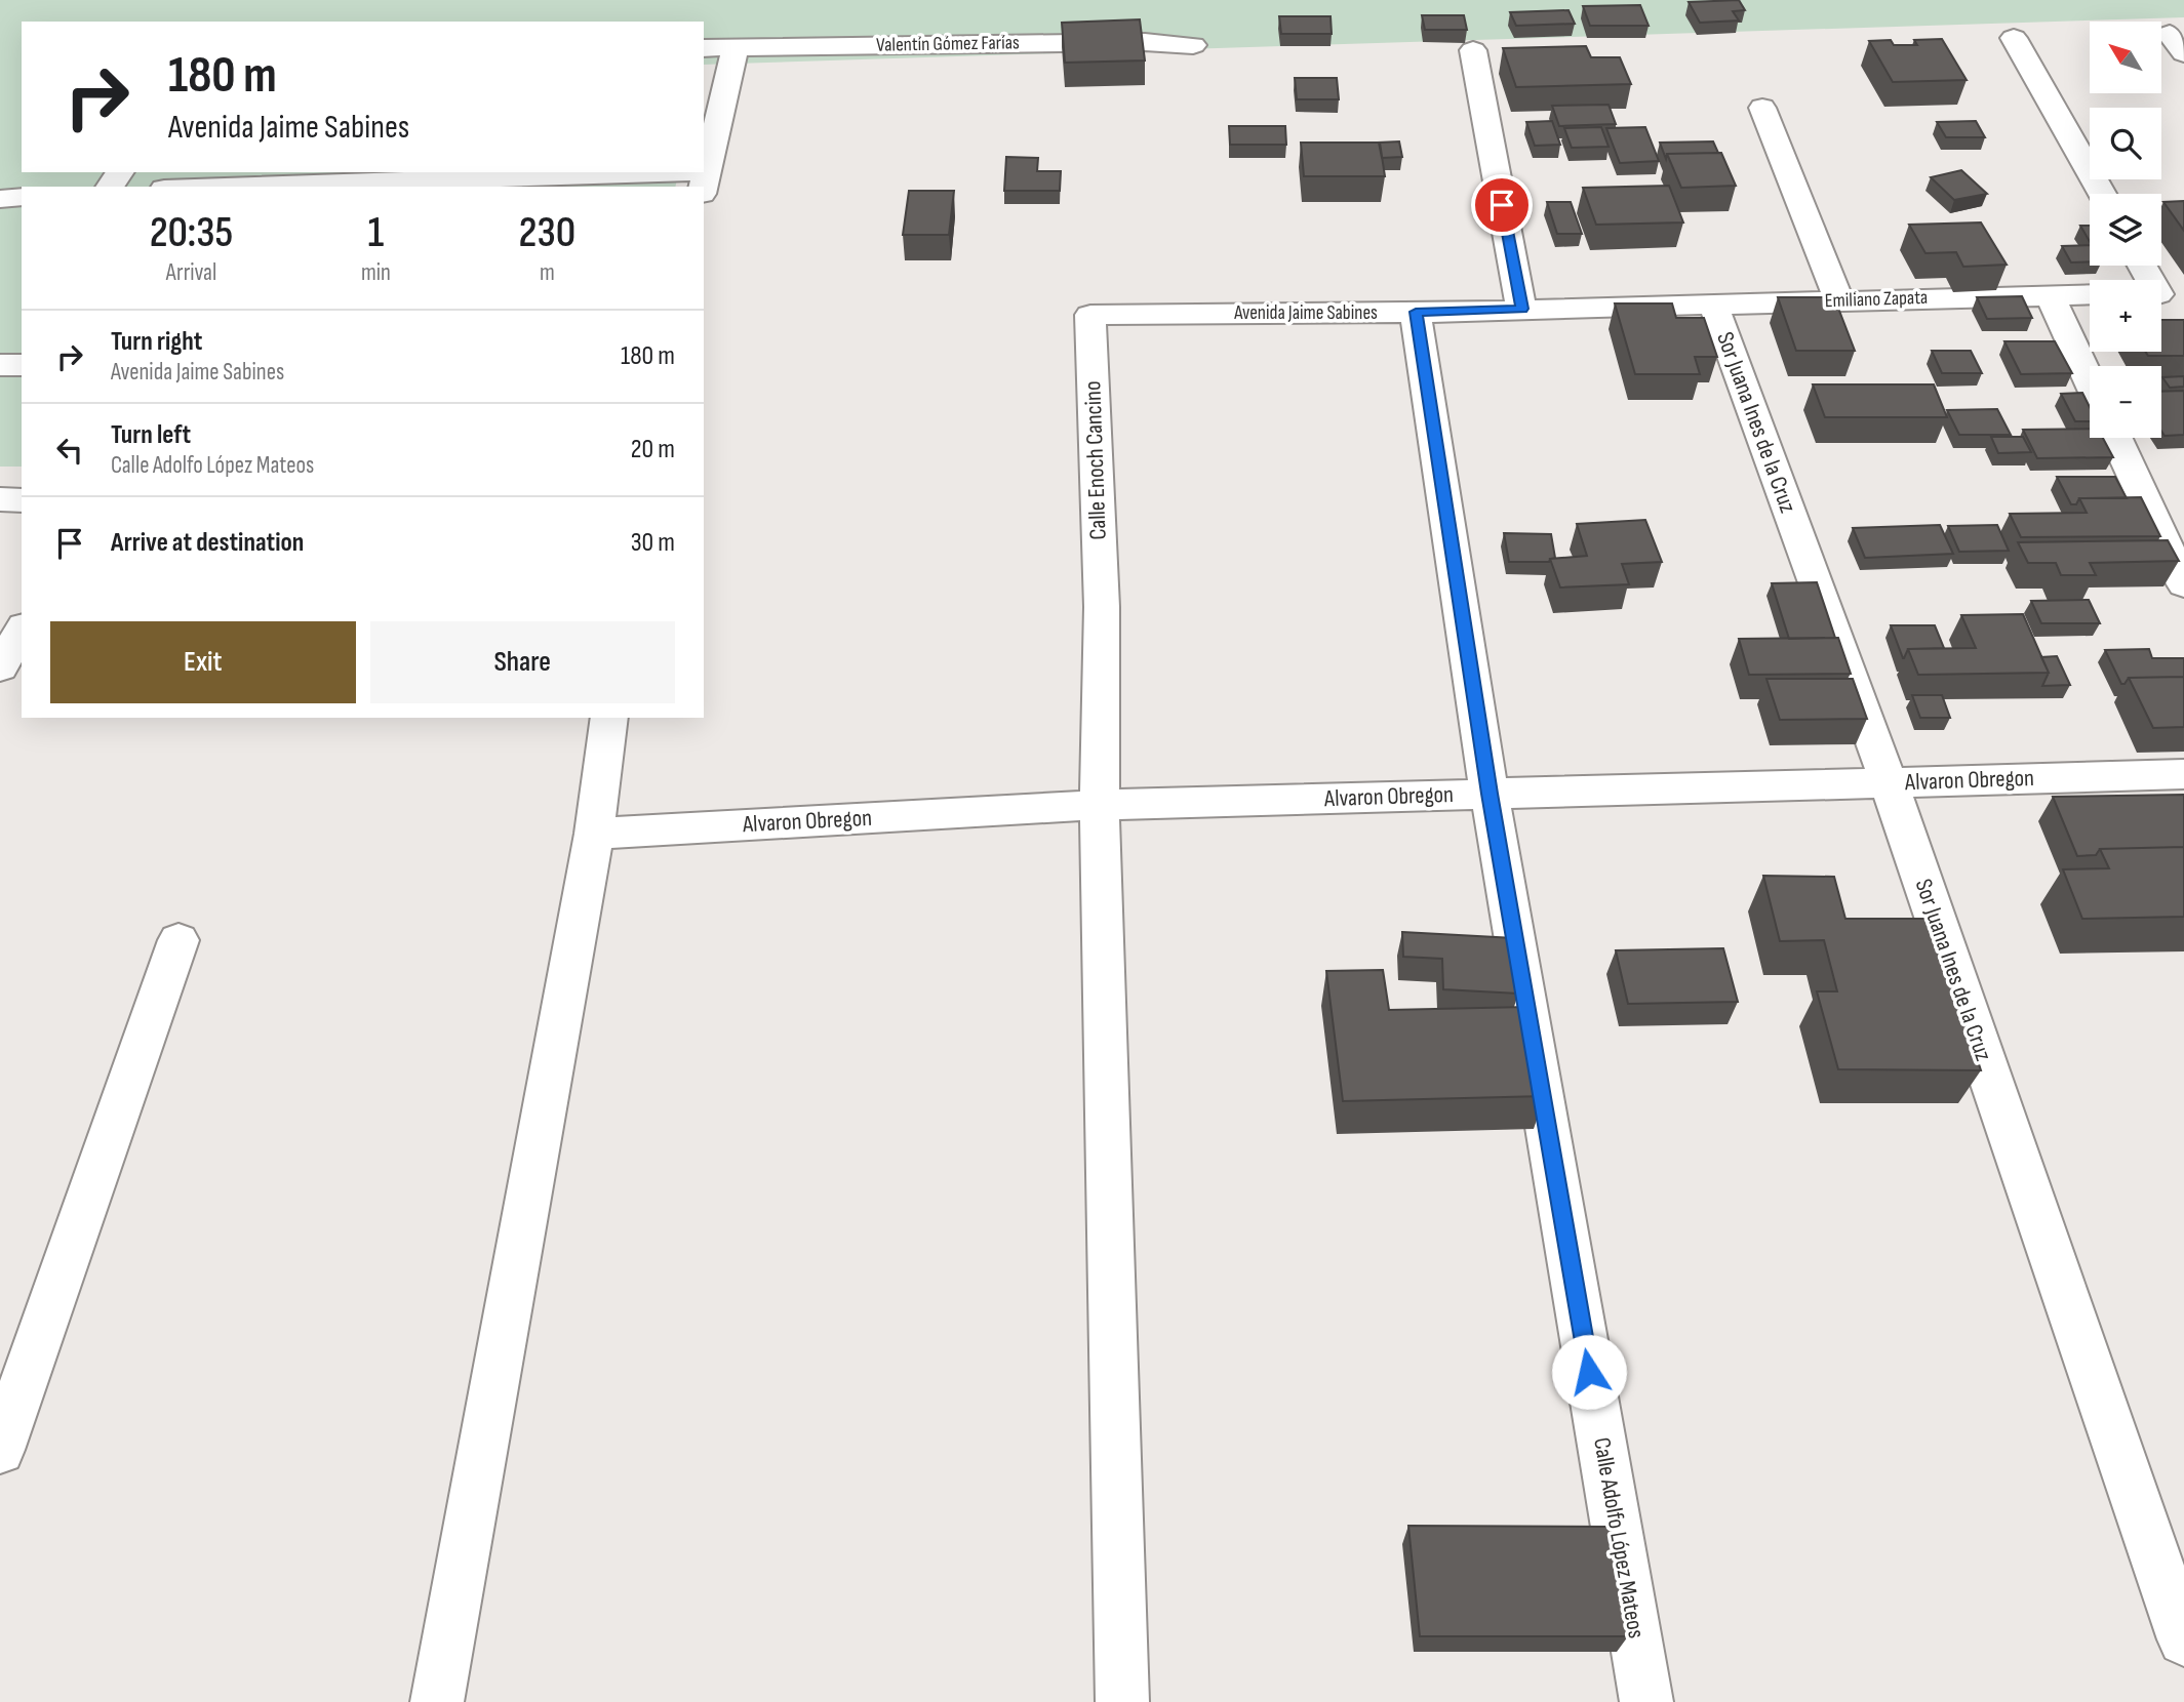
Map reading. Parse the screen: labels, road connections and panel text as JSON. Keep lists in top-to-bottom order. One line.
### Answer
{"streets":{"street":["Valentín Gómez Farías","Emiliano Zapata","Avenida Jaime Sabines","Sor Juana Ines de la Cruz","Calle Enoch Cancino","Alvaron Obregon","Calle Adolfo López Mateos"]},"crossings":[["Emiliano Zapata","Avenida Jaime Sabines"],["Emiliano Zapata","Sor Juana Ines de la Cruz"],["Avenida Jaime Sabines","Calle Enoch Cancino"],["Avenida Jaime Sabines","Calle Adolfo López Mateos"],["Sor Juana Ines de la Cruz","Alvaron Obregon"],["Calle Enoch Cancino","Alvaron Obregon"],["Alvaron Obregon","Calle Adolfo López Mateos"]],"north":"top left","page":{"map_buttons":["+","−"],"turn":["180 m","Avenida Jaime Sabines"],"eta":["20:35","Arrival","1","min","230","m"],"list":[{"name":"Turn right","note":"Avenida Jaime Sabines","value":"180 m"},{"name":"Turn left","note":"Calle Adolfo López Mateos","value":"20 m"},{"name":"Arrive at destination","value":"30 m"}],"buttons":["Exit","Share"]}}
